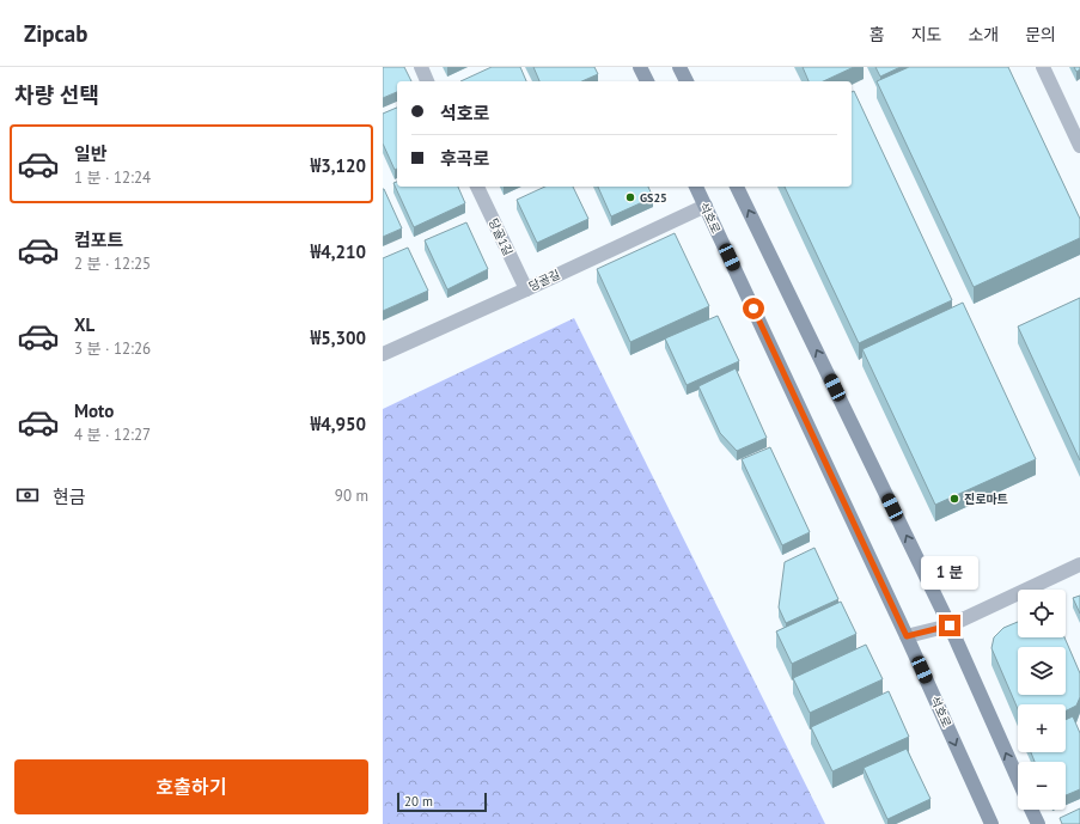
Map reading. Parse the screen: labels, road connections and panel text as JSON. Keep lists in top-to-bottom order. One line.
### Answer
{"streets":{"main road":["석호로"],"street":["당골1길","당골길"]},"crossings":[["석호로","당골길"],["당골1길","당골길"]],"places":["GS25","진로마트"],"scale_bar":"20 m","page":{"header":"Zipcab","nav":["홈","지도","소개","문의"],"heading":"차량 선택","banner":["석호로","후곡로"],"list":[{"name":"일반","note":"1 분 · 12:24","value":"₩3,120"},{"name":"컴포트","note":"2 분 · 12:25","value":"₩4,210"},{"name":"XL","note":"3 분 · 12:26","value":"₩5,300"},{"name":"Moto","note":"4 분 · 12:27","value":"₩4,950"}],"pay":["현금","90 m"],"bubble":"1 분","map_buttons":["+","−"],"buttons":"호출하기","scale":"20 m"}}
